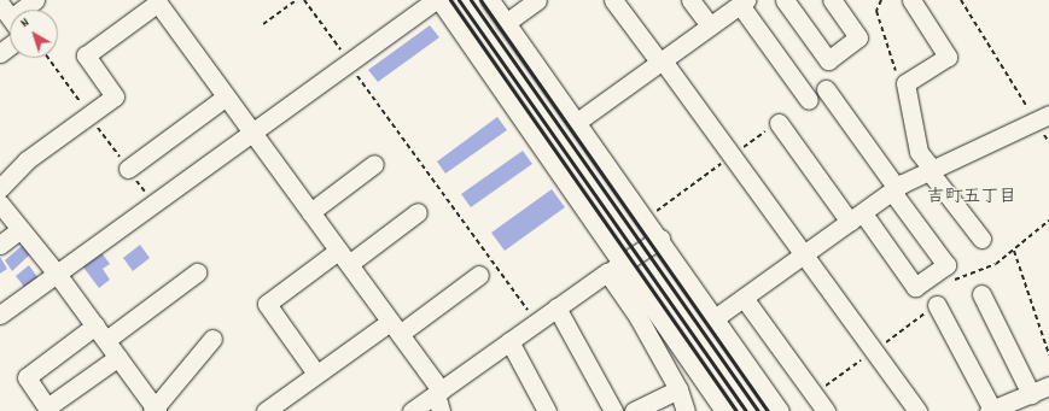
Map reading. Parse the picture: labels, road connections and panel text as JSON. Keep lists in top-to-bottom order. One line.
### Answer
{"districts":["吉町五丁目"],"north":"top left"}
